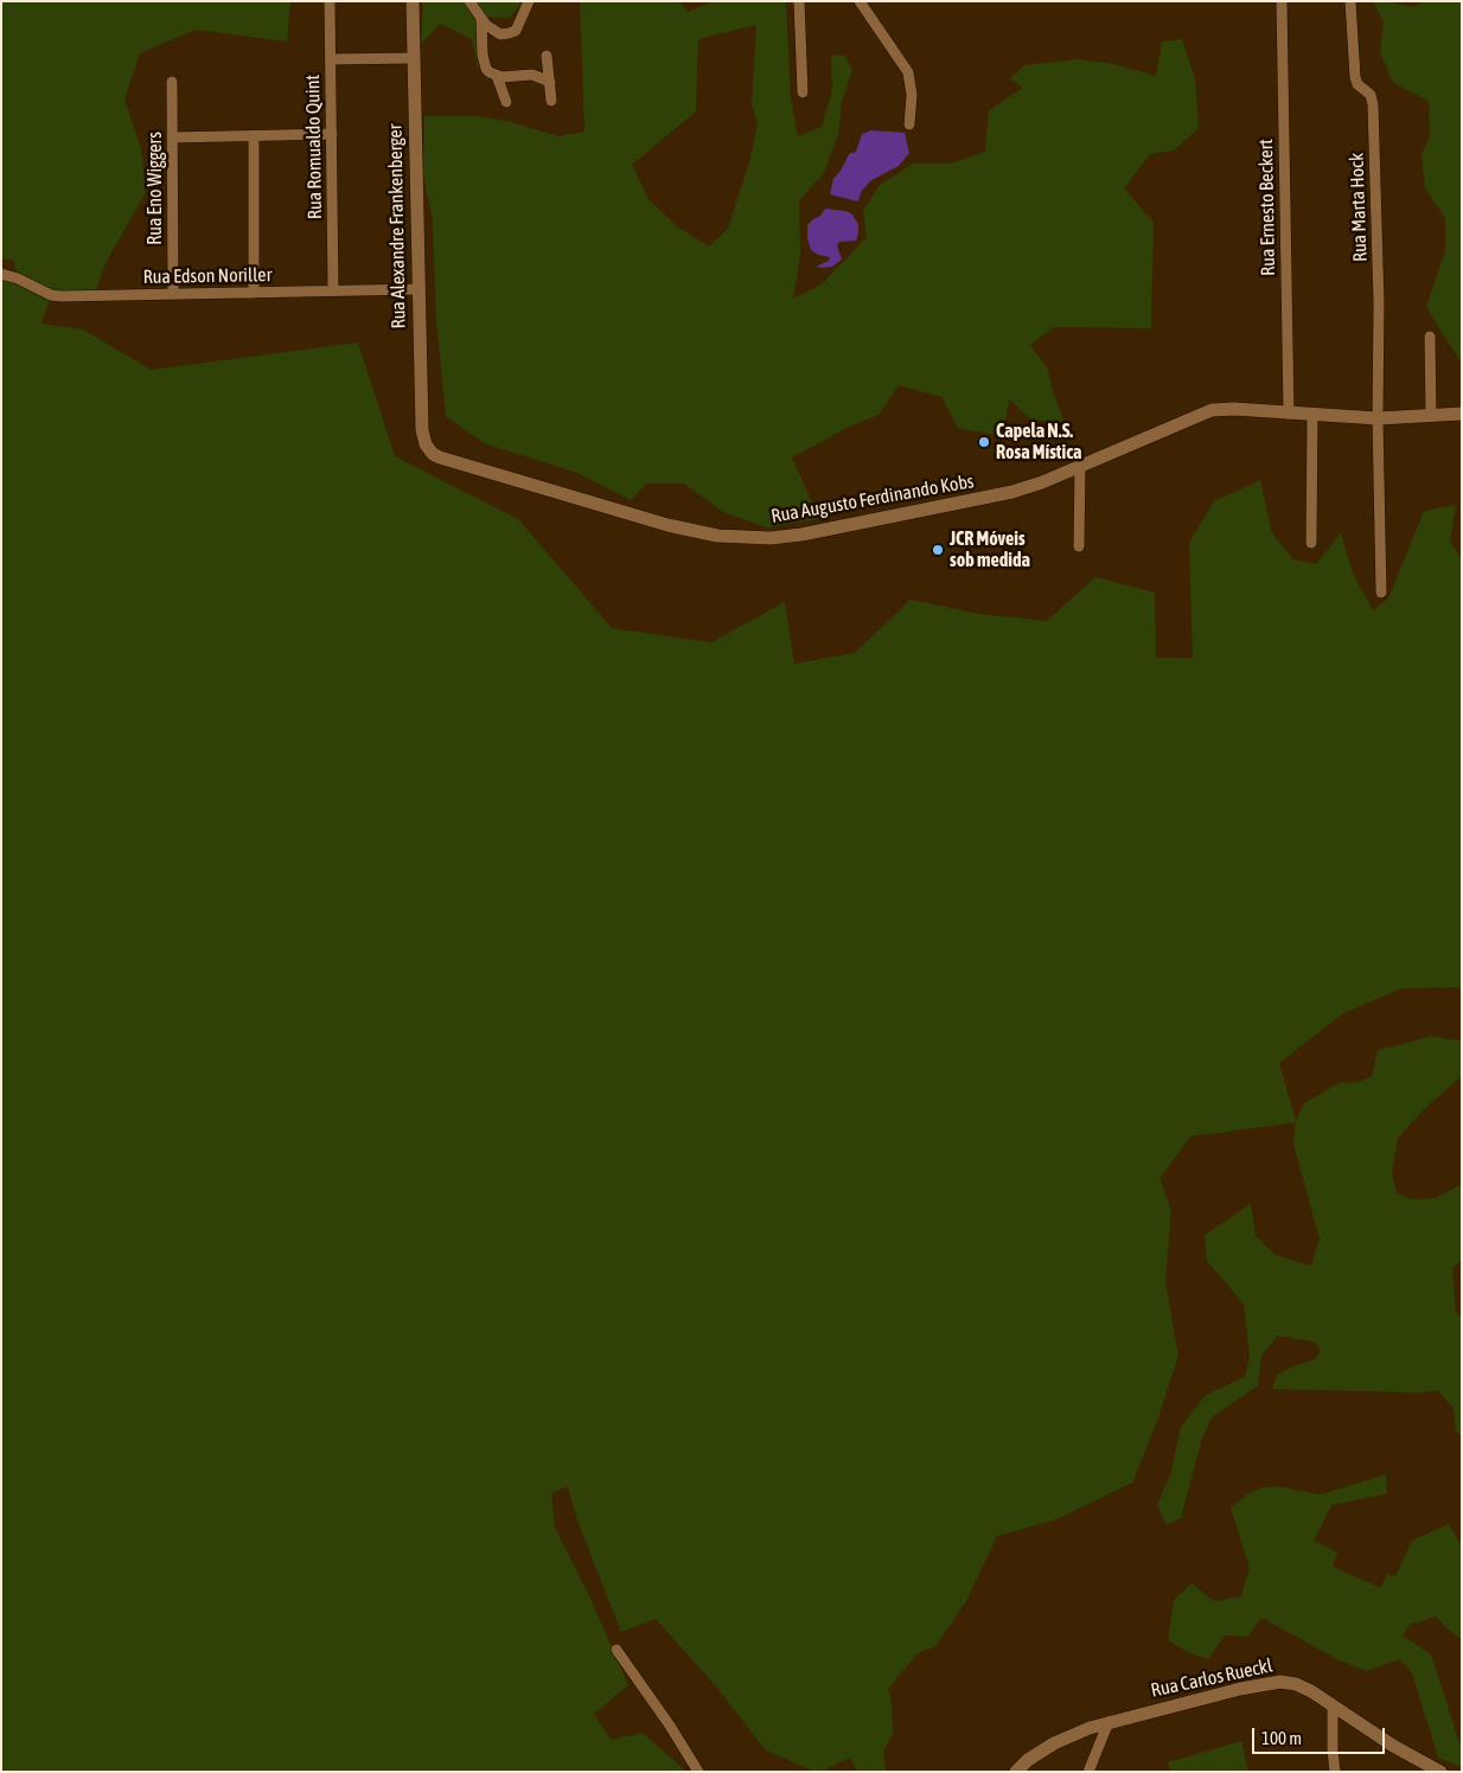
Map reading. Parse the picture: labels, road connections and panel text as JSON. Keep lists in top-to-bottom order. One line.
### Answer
{"streets":{"street":["Rua Romualdo Quint","Rua Eno Wiggers","Rua Ernesto Beckert","Rua Marta Hock","Rua Alexandre Frankenberger","Rua Edson Noriller","Rua Augusto Ferdinando Kobs","Rua Carlos Rueckl"]},"crossings":[["Rua Romualdo Quint","Rua Edson Noriller"],["Rua Eno Wiggers","Rua Edson Noriller"],["Rua Ernesto Beckert","Rua Augusto Ferdinando Kobs"],["Rua Marta Hock","Rua Augusto Ferdinando Kobs"],["Rua Alexandre Frankenberger","Rua Edson Noriller"],["Rua Alexandre Frankenberger","Rua Augusto Ferdinando Kobs"]],"places":["Capela N.S. Rosa Mística","JCR Móveis sob medida"],"scale_bar":"100 m"}
